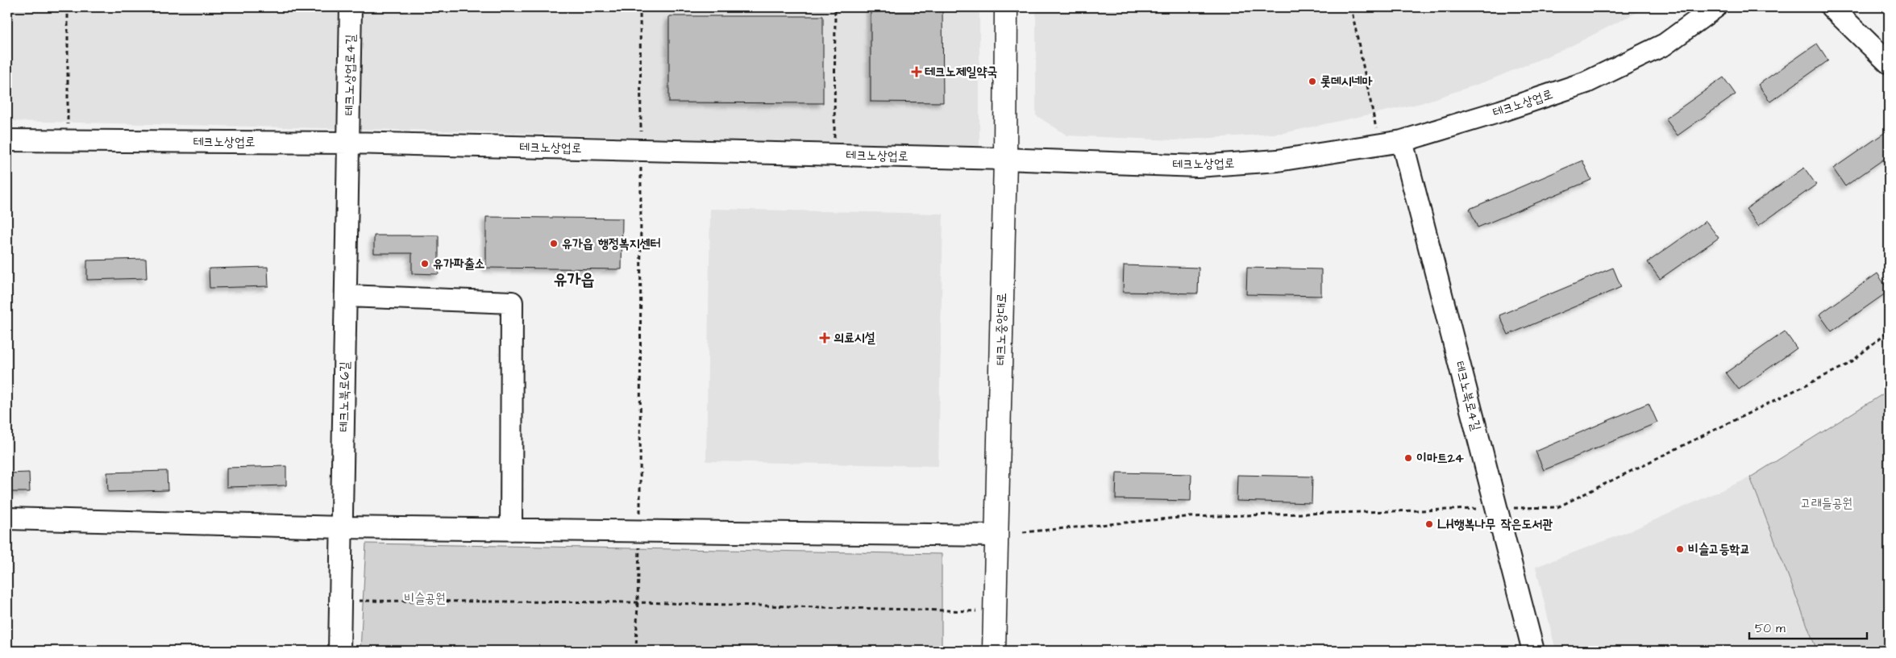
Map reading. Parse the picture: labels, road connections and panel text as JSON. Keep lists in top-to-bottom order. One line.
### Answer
{"streets":{"main road":["테크노중앙대로"],"street":["테크노상업로4길","테크노상업로","테크노북로4길","테크노북로6길"]},"crossings":[["테크노상업로4길","테크노상업로"],["테크노상업로4길","테크노북로6길"],["테크노상업로","테크노중앙대로"],["테크노상업로","테크노북로4길"],["테크노상업로","테크노북로6길"]],"districts":["유가읍"],"parks":["고래들공원","비슬공원"],"places":{"health":["테크노제일약국","의료시설"],"other":["롯데시네마","유가읍 행정복지센터","유가파출소","이마트24","LH행복나무 작은도서관","비슬고등학교"]},"scale_bar":"50 m"}
